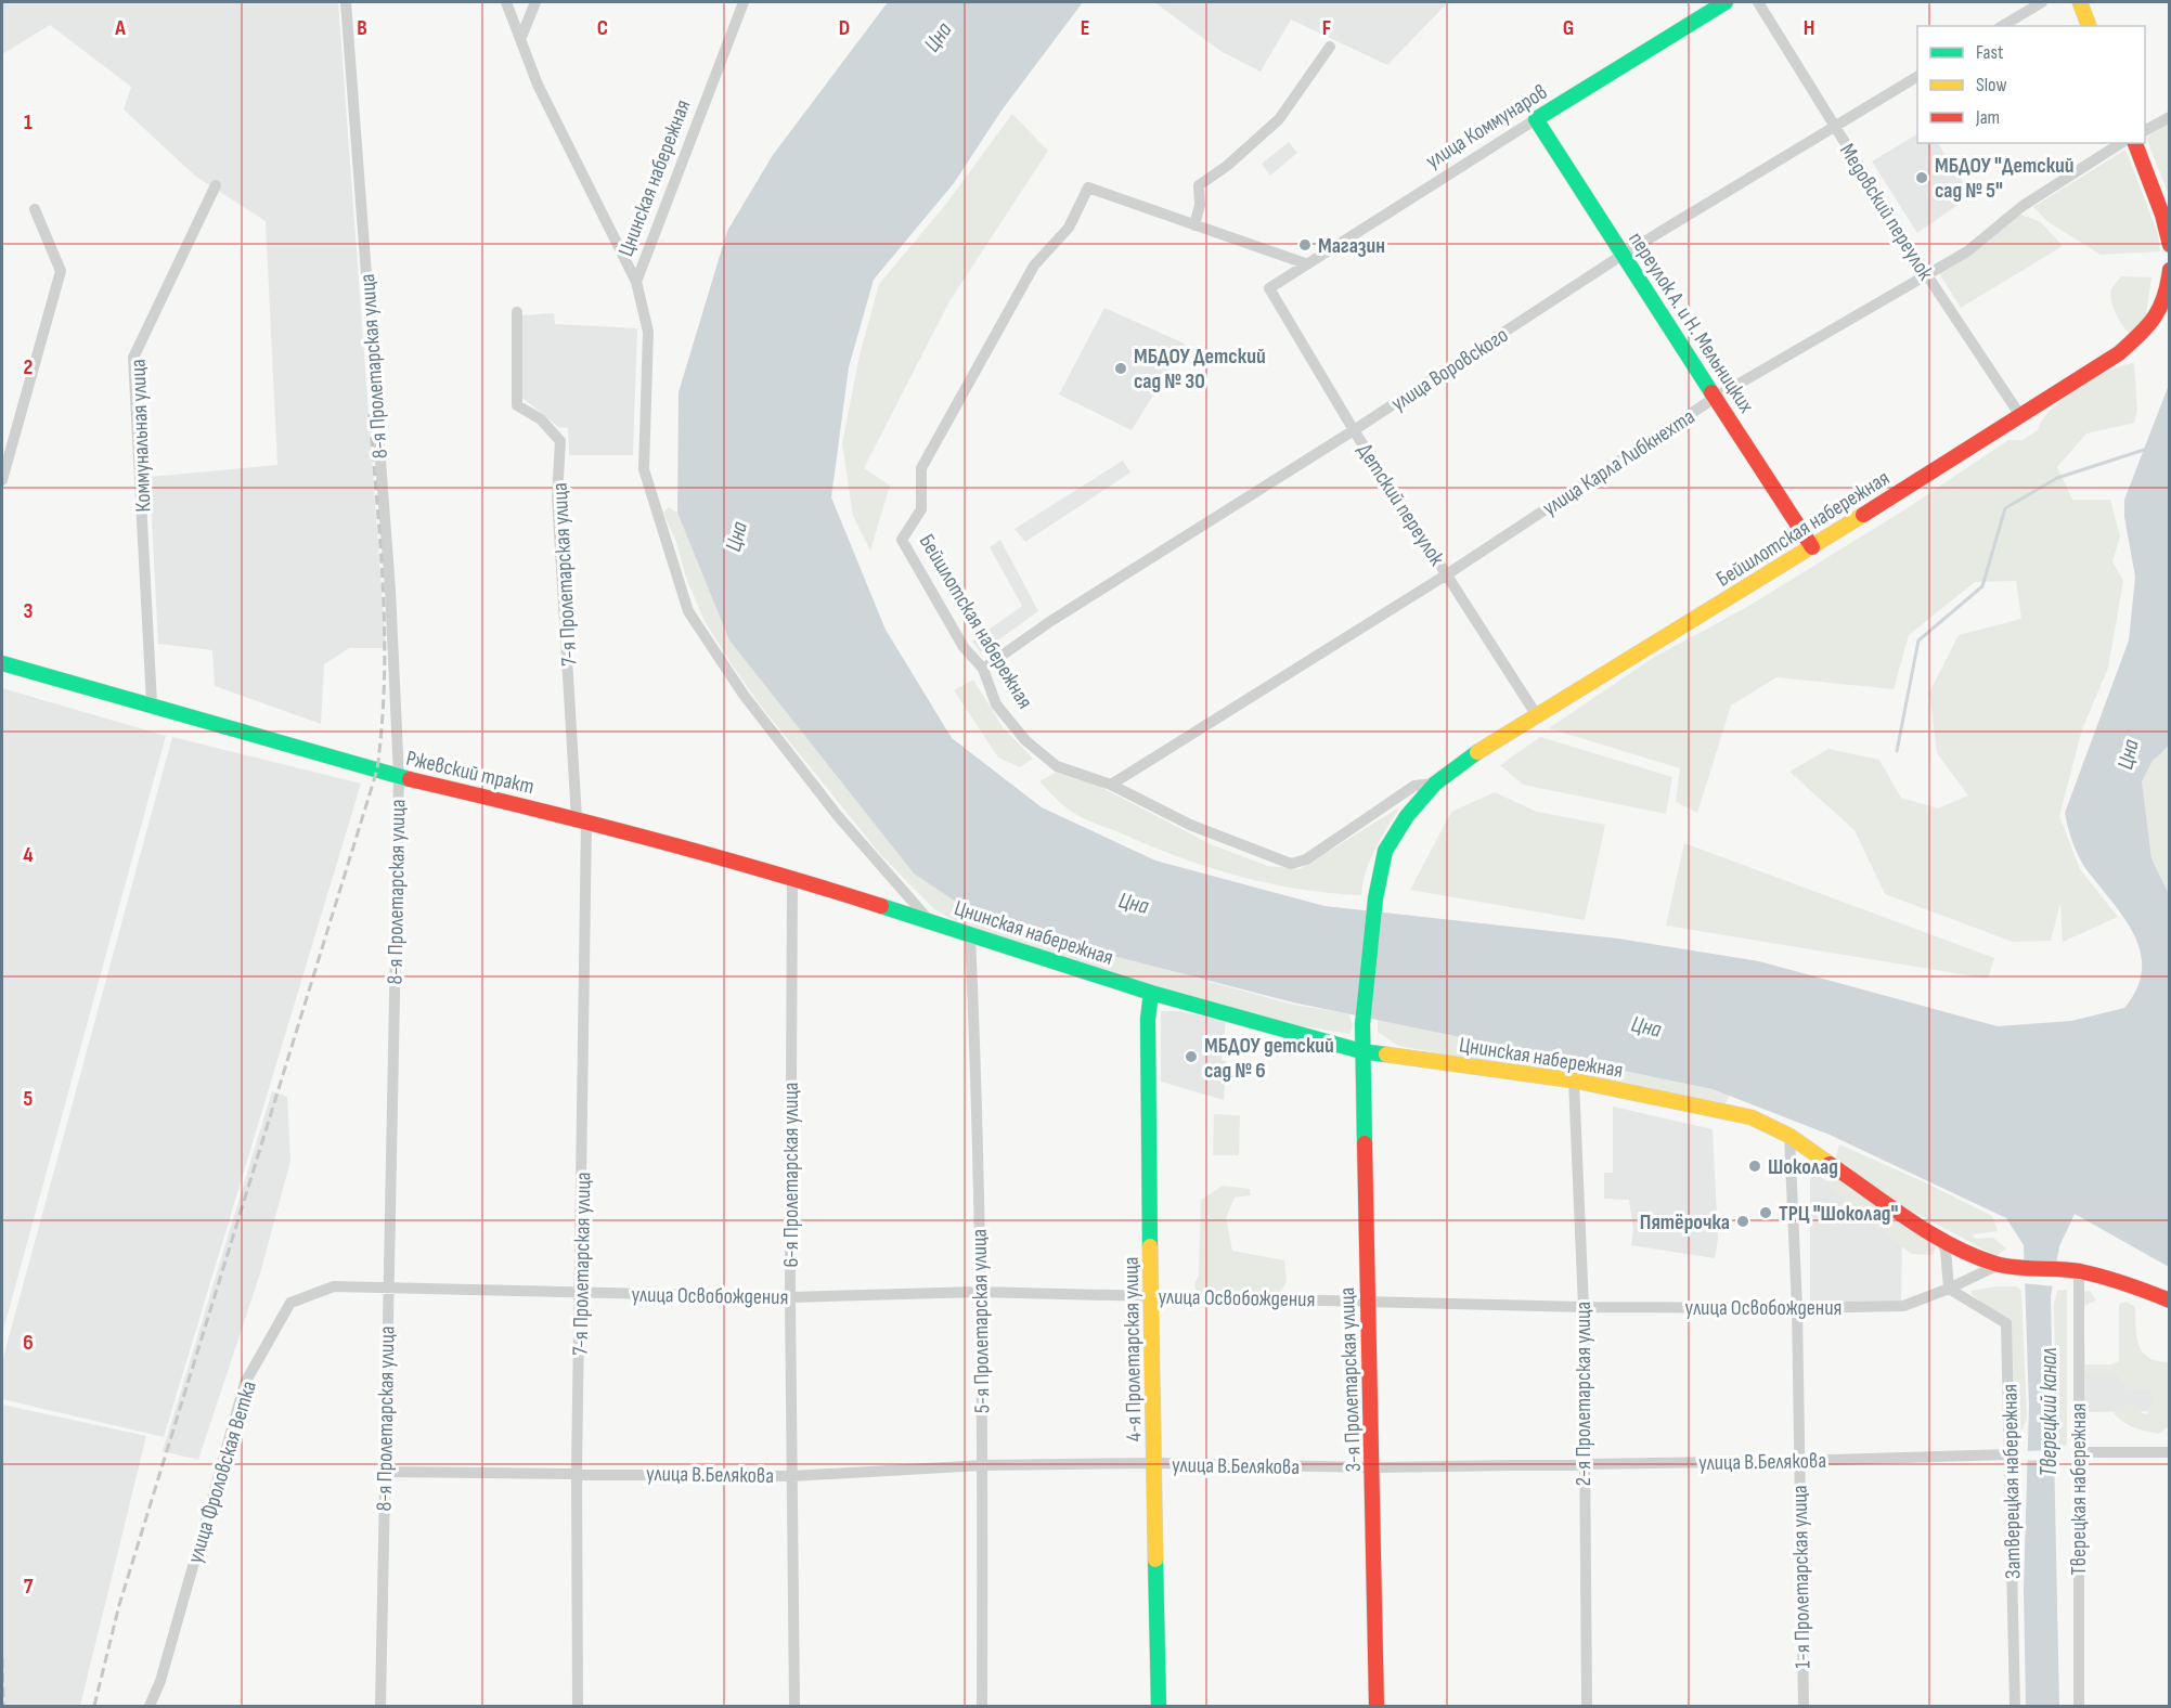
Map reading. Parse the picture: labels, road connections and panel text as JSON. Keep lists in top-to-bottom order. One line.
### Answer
{"streets":{"street":["улица Коммунаров","Цнинская набережная","Медовский переулок","переулок А. и Н. Мельницких","8-я Пролетарская улица","улица Воровского","Коммунальная улица","улица Карла Либкнехта","Детский переулок","Бейшлотская набережная","7-я Пролетарская улица","Ржевский тракт","6-я Пролетарская улица","улица Освобождения","5-я Пролетарская улица","4-я Пролетарская улица","3-я Пролетарская улица","2-я Пролетарская улица","улица В.Белякова","улица Фроловская Ветка","Затверецкая набережная","Тверецкая набережная","1-я Пролетарская улица"]},"crossings":[["улица Коммунаров","переулок А. и Н. Мельницких"],["улица Коммунаров","Детский переулок"],["Цнинская набережная","Ржевский тракт"],["Цнинская набережная","улица Освобождения"],["Цнинская набережная","5-я Пролетарская улица"],["Цнинская набережная","4-я Пролетарская улица"],["Цнинская набережная","3-я Пролетарская улица"],["Цнинская набережная","2-я Пролетарская улица"],["Цнинская набережная","Тверецкая набережная"],["Цнинская набережная","1-я Пролетарская улица"],["Медовский переулок","улица Воровского"],["Медовский переулок","улица Карла Либкнехта"],["Медовский переулок","Бейшлотская набережная"],["переулок А. и Н. Мельницких","улица Воровского"],["переулок А. и Н. Мельницких","улица Карла Либкнехта"],["переулок А. и Н. Мельницких","Бейшлотская набережная"],["8-я Пролетарская улица","Ржевский тракт"],["8-я Пролетарская улица","улица Освобождения"],["8-я Пролетарская улица","улица В.Белякова"],["8-я Пролетарская улица","улица Фроловская Ветка"],["улица Воровского","Детский переулок"],["улица Воровского","Бейшлотская набережная"],["Коммунальная улица","Ржевский тракт"],["улица Карла Либкнехта","Детский переулок"],["улица Карла Либкнехта","Бейшлотская набережная"],["Детский переулок","Бейшлотская набережная"],["Бейшлотская набережная","3-я Пролетарская улица"],["7-я Пролетарская улица","Ржевский тракт"],["7-я Пролетарская улица","улица Освобождения"],["7-я Пролетарская улица","улица В.Белякова"],["Ржевский тракт","6-я Пролетарская улица"],["6-я Пролетарская улица","улица Освобождения"],["6-я Пролетарская улица","улица В.Белякова"],["улица Освобождения","5-я Пролетарская улица"],["улица Освобождения","4-я Пролетарская улица"],["улица Освобождения","3-я Пролетарская улица"],["улица Освобождения","2-я Пролетарская улица"],["улица Освобождения","улица Фроловская Ветка"],["улица Освобождения","Затверецкая набережная"],["улица Освобождения","1-я Пролетарская улица"],["5-я Пролетарская улица","улица В.Белякова"],["4-я Пролетарская улица","улица В.Белякова"],["3-я Пролетарская улица","улица В.Белякова"],["2-я Пролетарская улица","улица В.Белякова"],["улица В.Белякова","Затверецкая набережная"],["улица В.Белякова","1-я Пролетарская улица"]],"water":["Цна","Тверецкий канал"],"places":["МБДОУ \"Детский сад № 5\"","Магазин","МБДОУ Детский сад № 30","МБДОУ детский сад № 6","Шоколад","ТРЦ \"Шоколад\"","Пятёрочка"],"legend":["Fast","Slow","Jam"],"grid":{"columns":["A","B","C","D","E","F","G","H"],"rows":["1","2","3","4","5","6","7"]}}
